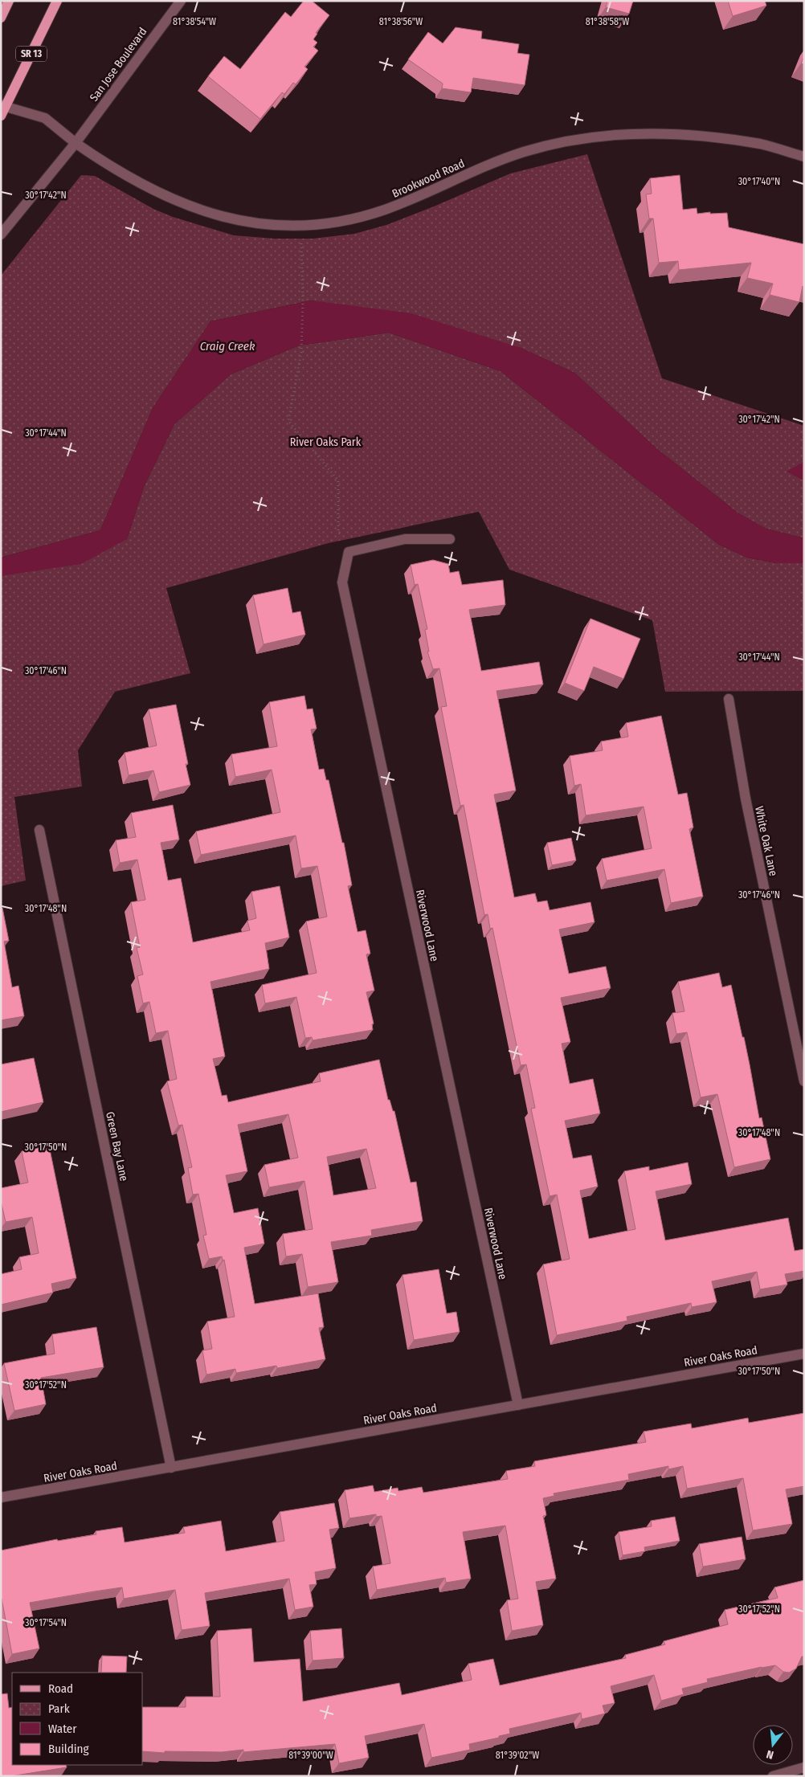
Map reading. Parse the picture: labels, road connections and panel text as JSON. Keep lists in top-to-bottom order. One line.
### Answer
{"streets":{"main road":["SR 13"],"street":["San Jose Boulevard","Brookwood Road","White Oak Lane","Riverwood Lane","Green Bay Lane","River Oaks Road"]},"crossings":[["San Jose Boulevard","Brookwood Road"],["Riverwood Lane","River Oaks Road"],["Green Bay Lane","River Oaks Road"]],"water":["Craig Creek"],"parks":["River Oaks Park"],"legend":["Road","Park","Water","Building"],"north":"bottom","coordinates":["81°38'54\"W","81°38'56\"W","81°38'58\"W","30°17'40\"N","30°17'42\"N","30°17'44\"N","30°17'46\"N","30°17'48\"N","30°17'50\"N","30°17'52\"N","30°17'54\"N","81°39'00\"W","81°39'02\"W"]}
